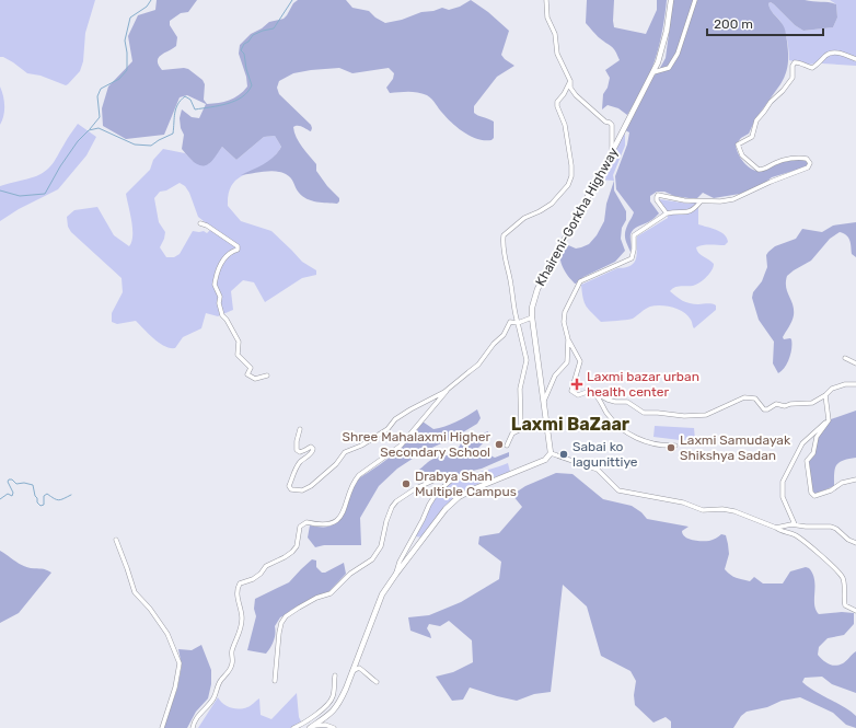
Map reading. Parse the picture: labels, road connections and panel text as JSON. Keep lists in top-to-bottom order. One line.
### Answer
{"streets":{"main road":["Khaireni-Gorkha Highway"]},"districts":["Laxmi BaZaar"],"places":{"health":["Laxmi bazar urban health center"],"other":["Shree Mahalaxmi Higher Secondary School","Laxmi Samudayak Shikshya Sadan","Sabai ko lagunittiye","Drabya Shah Multiple Campus"]},"scale_bar":"200 m"}
